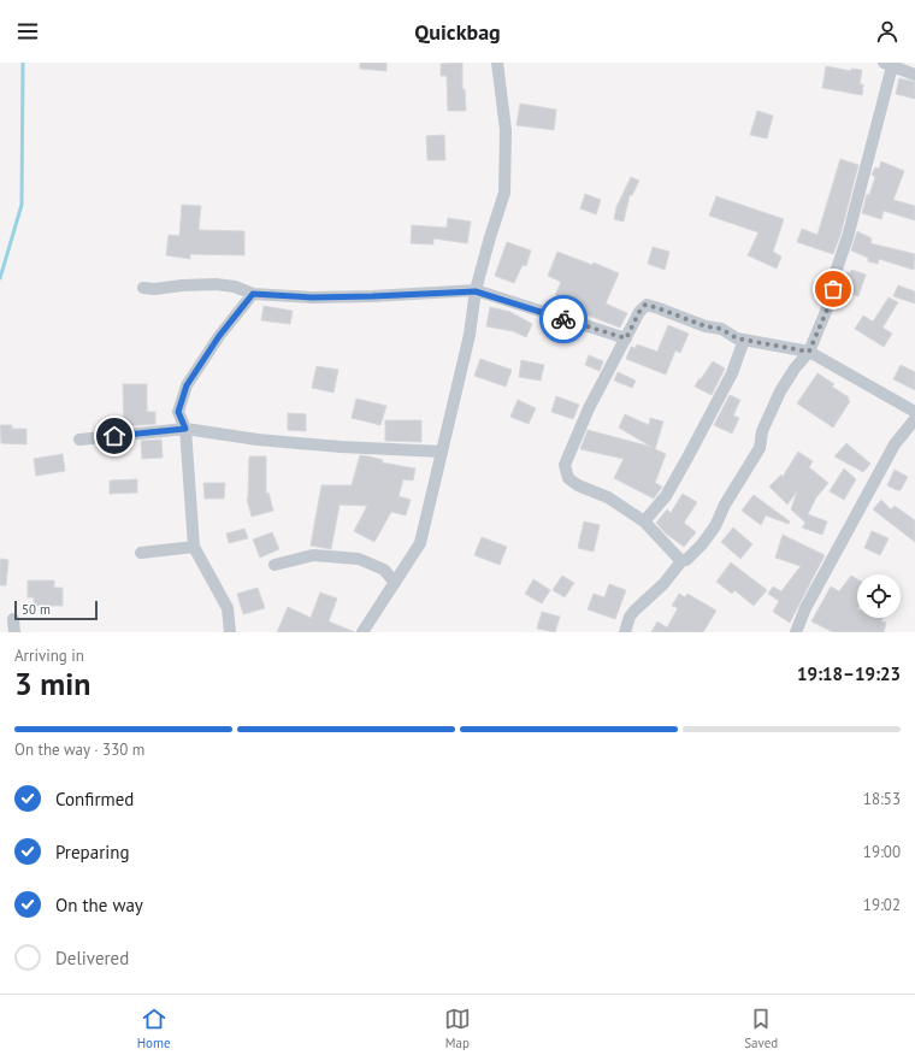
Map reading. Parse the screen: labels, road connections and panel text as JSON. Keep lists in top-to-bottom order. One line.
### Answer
{"scale_bar":"50 m","page":{"header":"Quickbag","scale":"50 m","heading":["3 min","Arriving in","19:18–19:23"],"bar":"On the way · 330 m","list":[["Confirmed","18:53"],["Preparing","19:00"],["On the way","19:02"],"Delivered"],"tabs":["Home","Map","Saved"]}}
